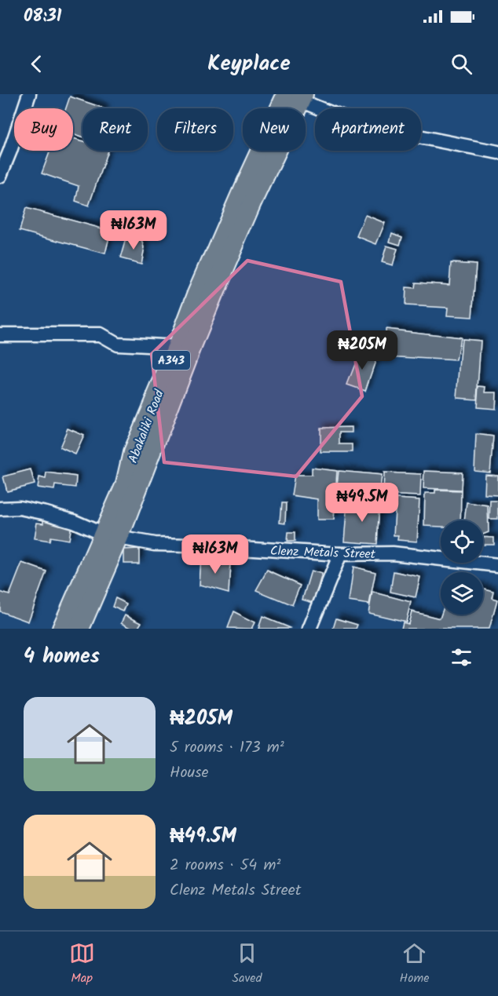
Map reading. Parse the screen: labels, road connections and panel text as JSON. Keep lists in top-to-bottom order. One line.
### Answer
{"streets":{"highway":["A343","Abakaliki Road"],"street":["Clenz Metals Street"]},"crossings":[["Abakaliki Road","Clenz Metals Street"]],"page":{"status":"08:31","header":"Keyplace","chip":["Buy","Rent","Filters","New","Apartment"],"price":["₦163M","₦205M","₦49.5M","₦163M"],"heading":"4 homes","list":[{"name":"₦205M","note":"5 rooms · 173 m² · House"},{"name":"₦49.5M","note":"2 rooms · 54 m² · Clenz Metals Street"}],"tabs":["Map","Saved","Home"]}}
